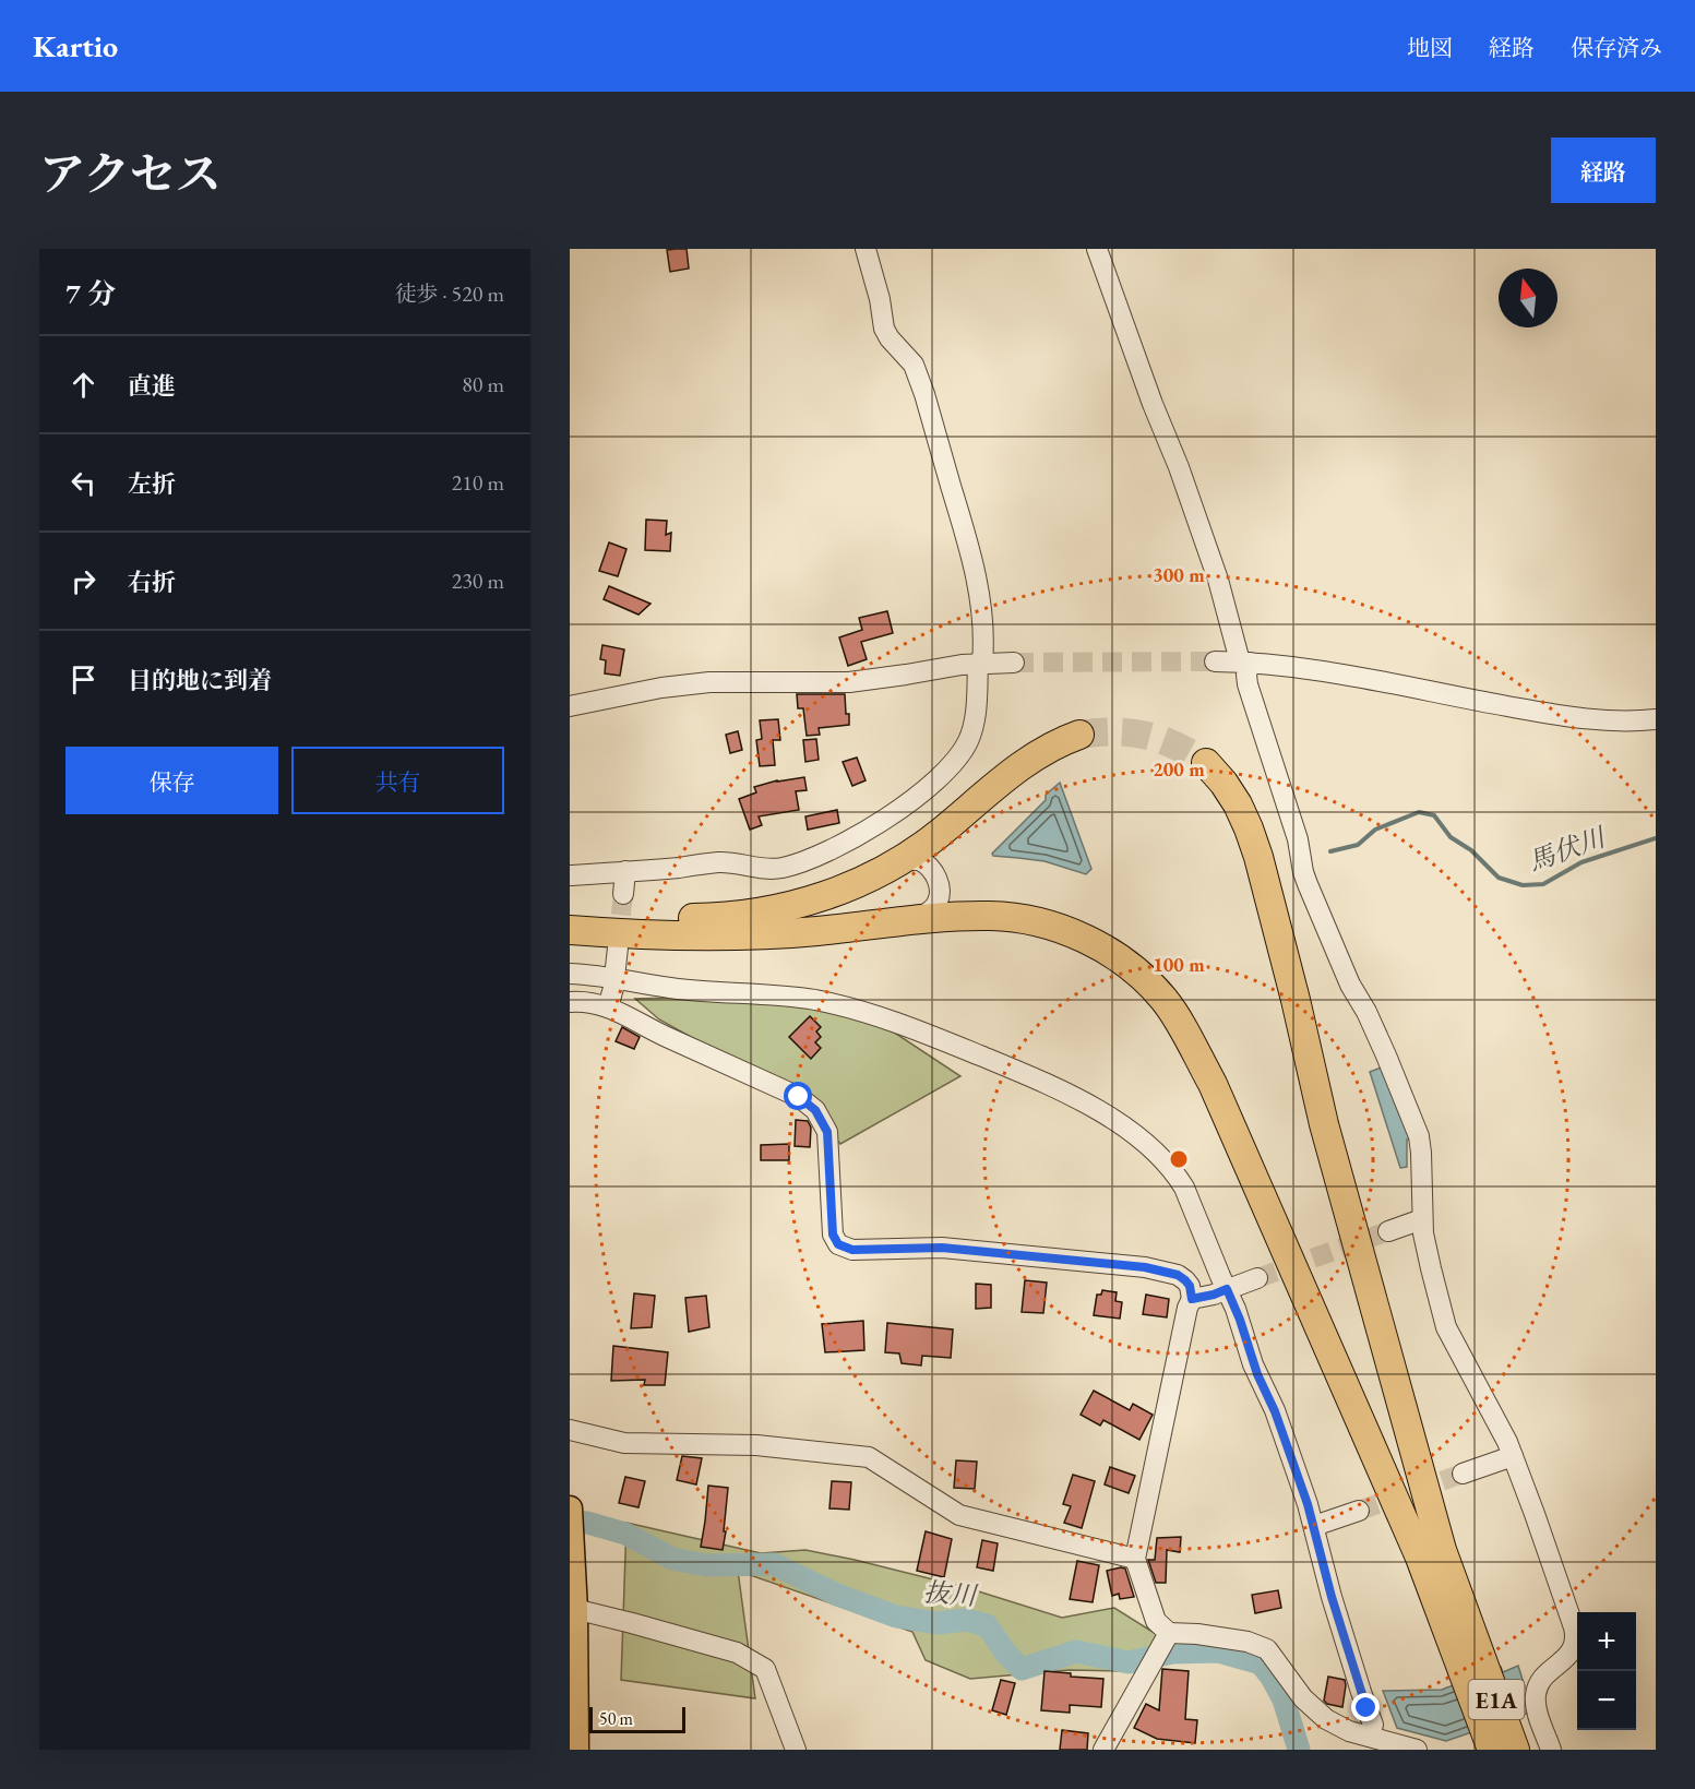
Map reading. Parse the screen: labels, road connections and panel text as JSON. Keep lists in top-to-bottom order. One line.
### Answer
{"streets":{"highway":["E1A"]},"water":["馬伏川","抜川"],"scale_bar":"50 m","north":"top","page":{"header":"Kartio","nav":["地図","経路","保存済み"],"title":"アクセス","buttons":["経路",["保存","共有"]],"heading":["7 分","徒歩 · 520 m"],"list":[["直進","80 m"],["左折","210 m"],["右折","230 m"],"目的地に到着"],"map_buttons":["+","−"],"scale":"50 m"},"rings":["300 m","200 m","100 m"]}
